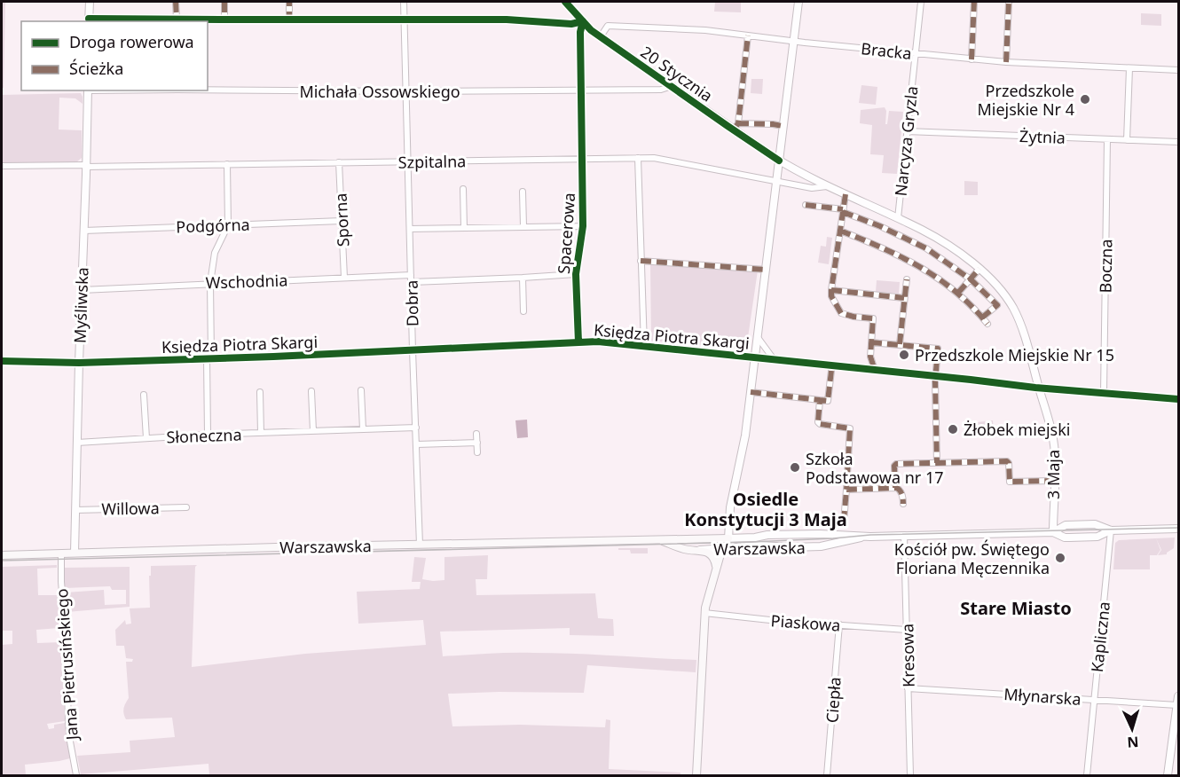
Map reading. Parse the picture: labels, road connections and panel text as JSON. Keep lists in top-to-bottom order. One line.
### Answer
{"streets":{"main road":["Warszawska"],"street":["Bracka","20 Stycznia","Michała Ossowskiego","Żytnia","Narcyza Gryzla","Szpitalna","Sporna","Podgórna","Spacerowa","Boczna","Wschodnia","Dobra","Myśliwska","Księdza Piotra Skargi","Słoneczna","3 Maja","Willowa","Piaskowa","Kapliczna","Kresowa","Jana Pietrusińskiego","Młynarska","Ciepła"]},"crossings":[["Bracka","20 Stycznia"],["Bracka","Narcyza Gryzla"],["20 Stycznia","Michała Ossowskiego"],["20 Stycznia","Narcyza Gryzla"],["20 Stycznia","Szpitalna"],["20 Stycznia","Spacerowa"],["20 Stycznia","Księdza Piotra Skargi"],["20 Stycznia","3 Maja"],["Michała Ossowskiego","Spacerowa"],["Michała Ossowskiego","Dobra"],["Żytnia","Narcyza Gryzla"],["Żytnia","Boczna"],["Szpitalna","Sporna"],["Szpitalna","Spacerowa"],["Szpitalna","Dobra"],["Szpitalna","Myśliwska"],["Sporna","Podgórna"],["Sporna","Wschodnia"],["Podgórna","Myśliwska"],["Spacerowa","Wschodnia"],["Spacerowa","Księdza Piotra Skargi"],["Boczna","Księdza Piotra Skargi"],["Wschodnia","Dobra"],["Wschodnia","Myśliwska"],["Dobra","Księdza Piotra Skargi"],["Dobra","Słoneczna"],["Dobra","Warszawska"],["Myśliwska","Księdza Piotra Skargi"],["Myśliwska","Słoneczna"],["Myśliwska","Willowa"],["Myśliwska","Warszawska"],["Księdza Piotra Skargi","3 Maja"],["3 Maja","Warszawska"],["Warszawska","Kapliczna"],["Warszawska","Kresowa"],["Warszawska","Jana Pietrusińskiego"],["Piaskowa","Kresowa"],["Piaskowa","Ciepła"],["Kapliczna","Młynarska"],["Kresowa","Młynarska"]],"districts":["Osiedle Konstytucji 3 Maja","Stare Miasto"],"places":["Przedszkole Miejskie Nr 4","Przedszkole Miejskie Nr 15","Żłobek miejski","Szkoła Podstawowa nr 17","Kościół pw. Świętego Floriana Męczennika"],"legend":["Droga rowerowa","Ścieżka"],"north":"bottom"}
